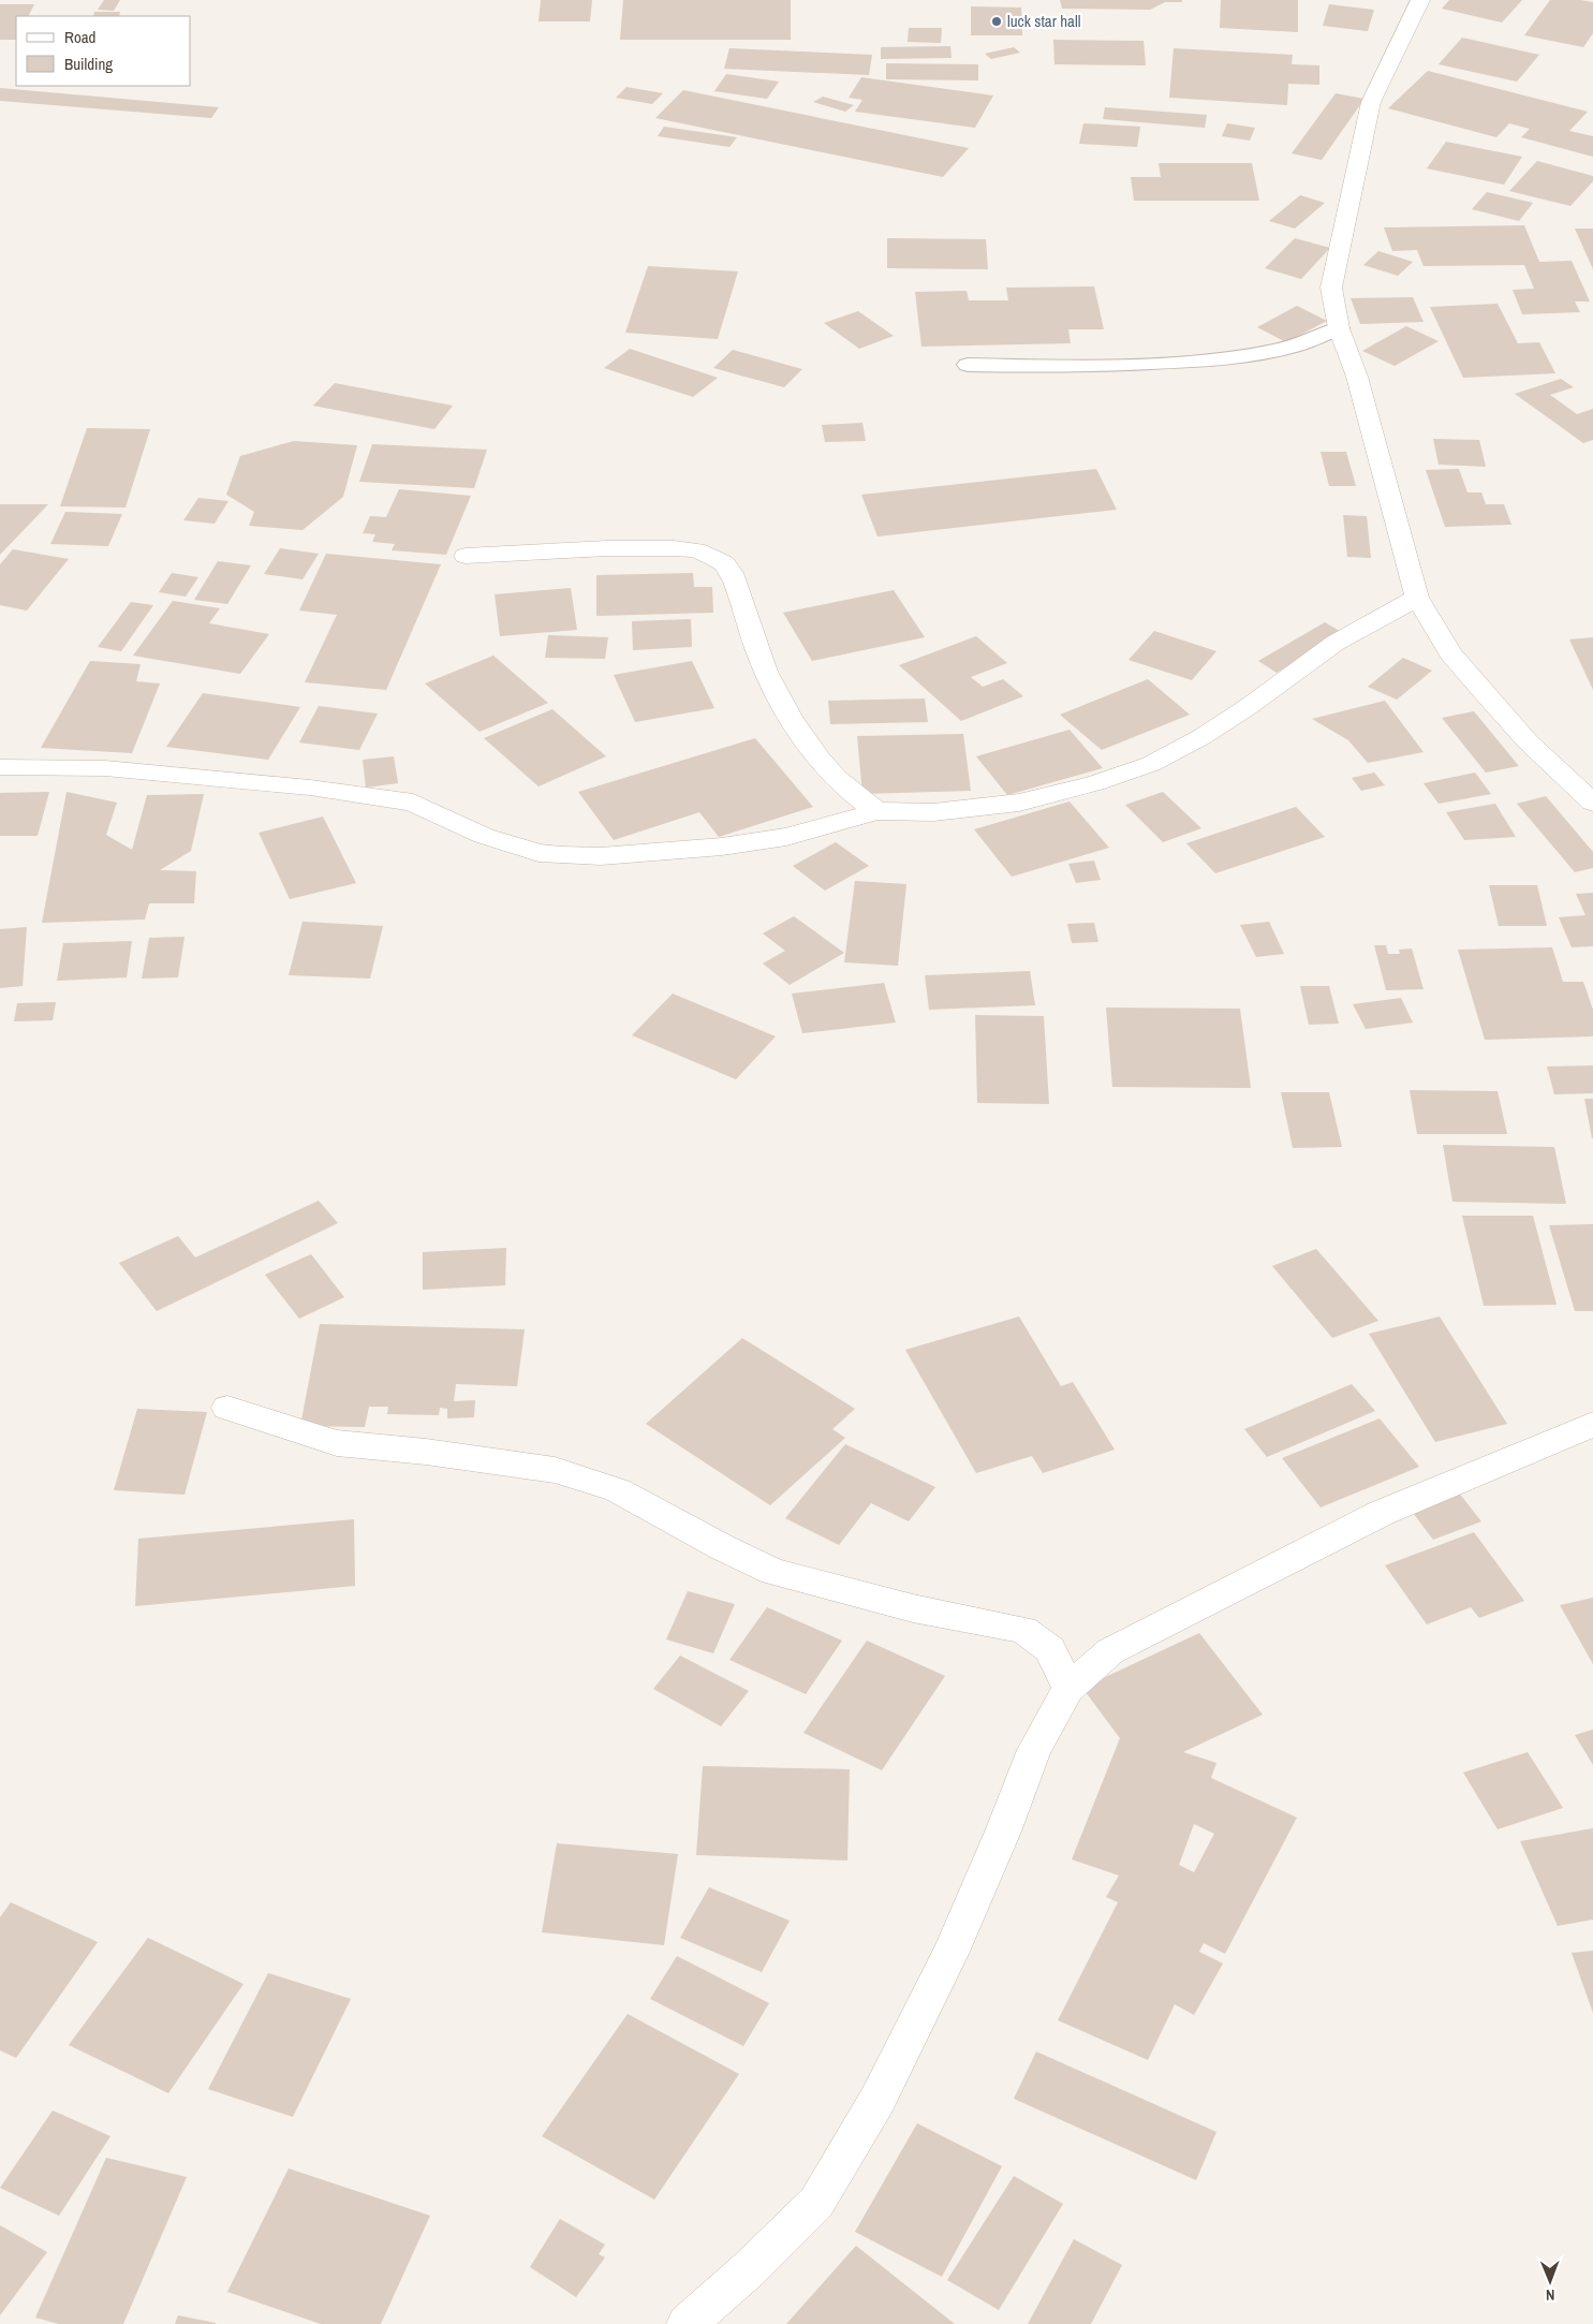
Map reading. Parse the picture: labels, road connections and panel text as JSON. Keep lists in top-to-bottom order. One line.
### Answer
{"places":["luck star hall"],"legend":["Road","Building"],"north":"bottom"}
